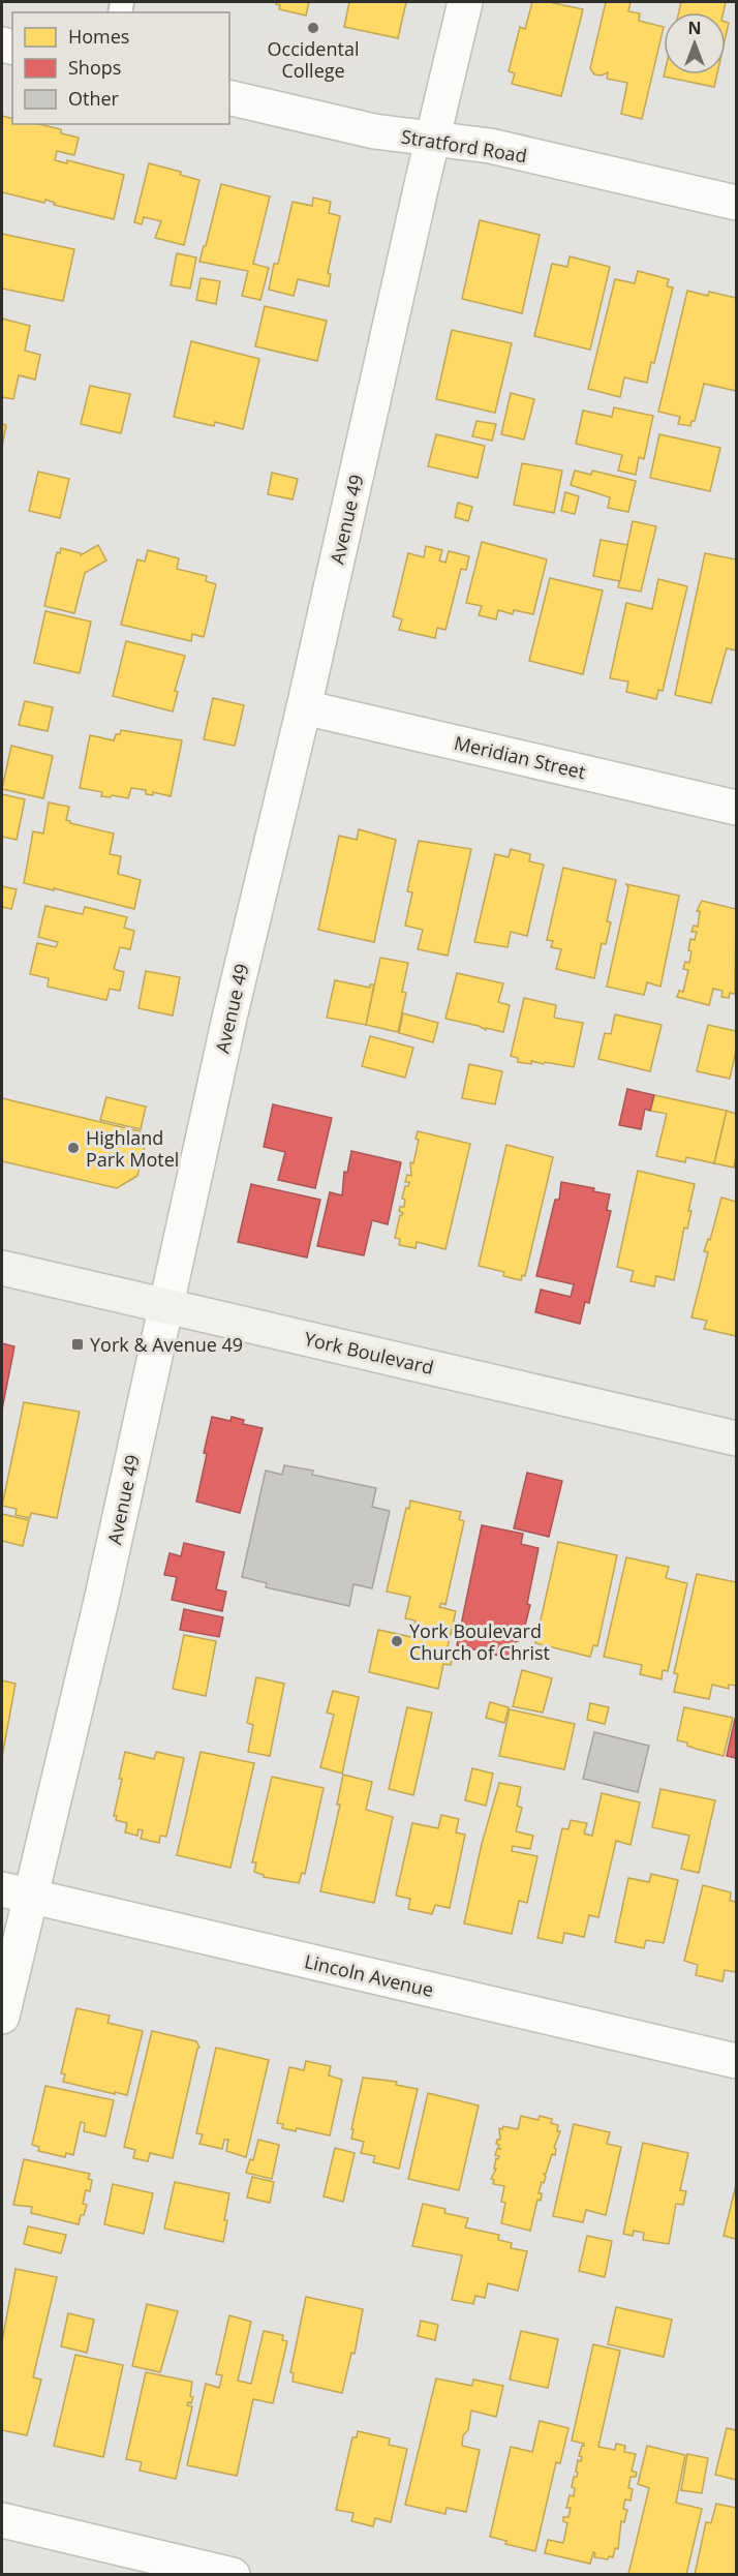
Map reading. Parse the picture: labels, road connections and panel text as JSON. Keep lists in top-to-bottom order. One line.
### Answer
{"streets":{"main road":["York Boulevard"],"street":["Stratford Road","Avenue 49","Meridian Street","Lincoln Avenue"]},"crossings":[["Stratford Road","Avenue 49"],["Avenue 49","Meridian Street"],["Avenue 49","York Boulevard"],["Avenue 49","Lincoln Avenue"]],"places":{"other":["Occidental College","Highland Park Motel","York Boulevard Church of Christ"],"transit":["York & Avenue 49"]},"legend":["Homes","Shops","Other"],"north":"top"}
